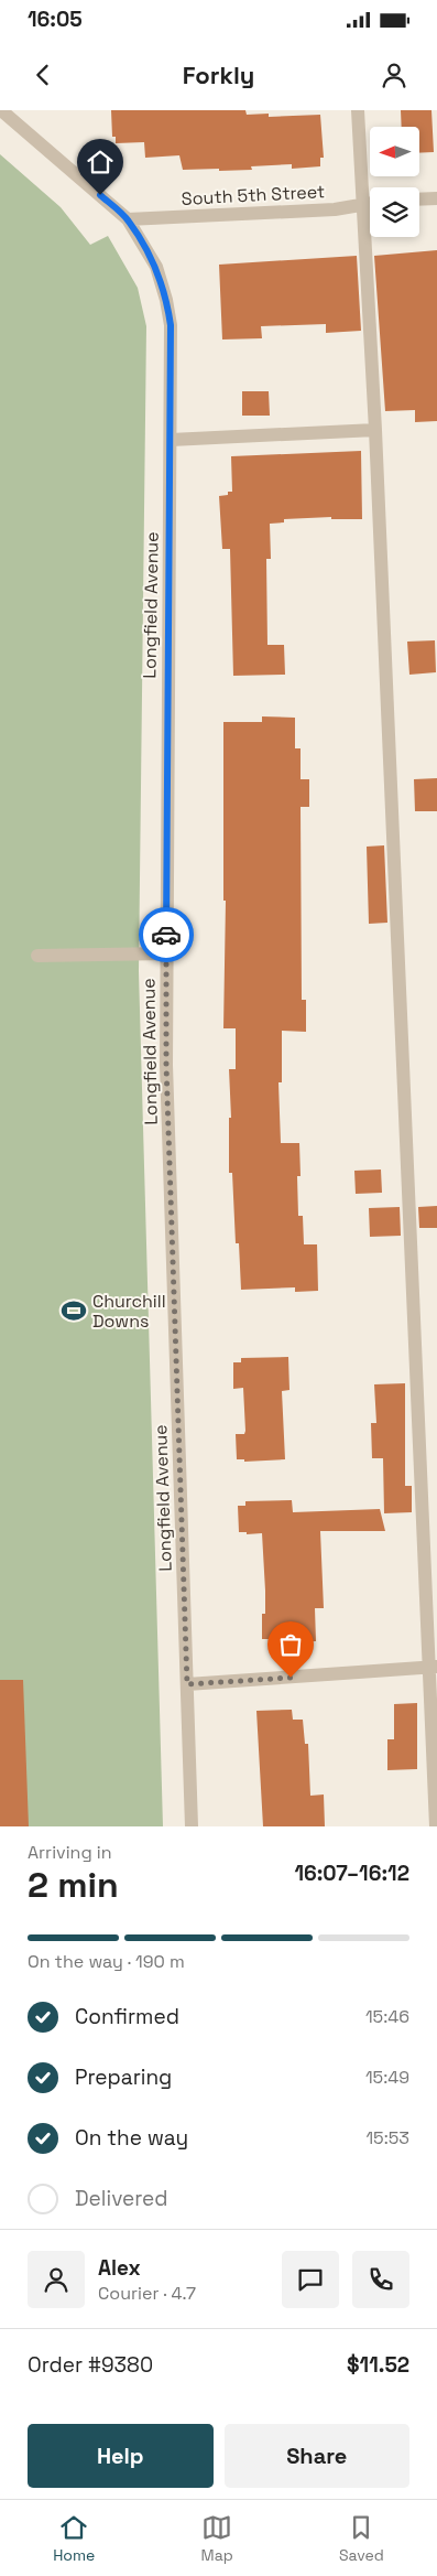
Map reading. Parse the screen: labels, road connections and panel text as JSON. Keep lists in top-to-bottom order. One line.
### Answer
{"streets":{"street":["South 5th Street","Longfield Avenue"]},"crossings":[["South 5th Street","Longfield Avenue"]],"places":{"sports":["Churchill Downs"]},"north":"left","page":{"status":"16:05","header":"Forkly","heading":["2 min","Arriving in","16:07–16:12"],"panel":["Alex","Courier · 4.7","Order #9380","$11.52"],"bar":"On the way · 190 m","list":[["Confirmed","15:46"],["Preparing","15:49"],["On the way","15:53"],"Delivered"],"buttons":["Help","Share"],"tabs":["Home","Map","Saved"]}}
